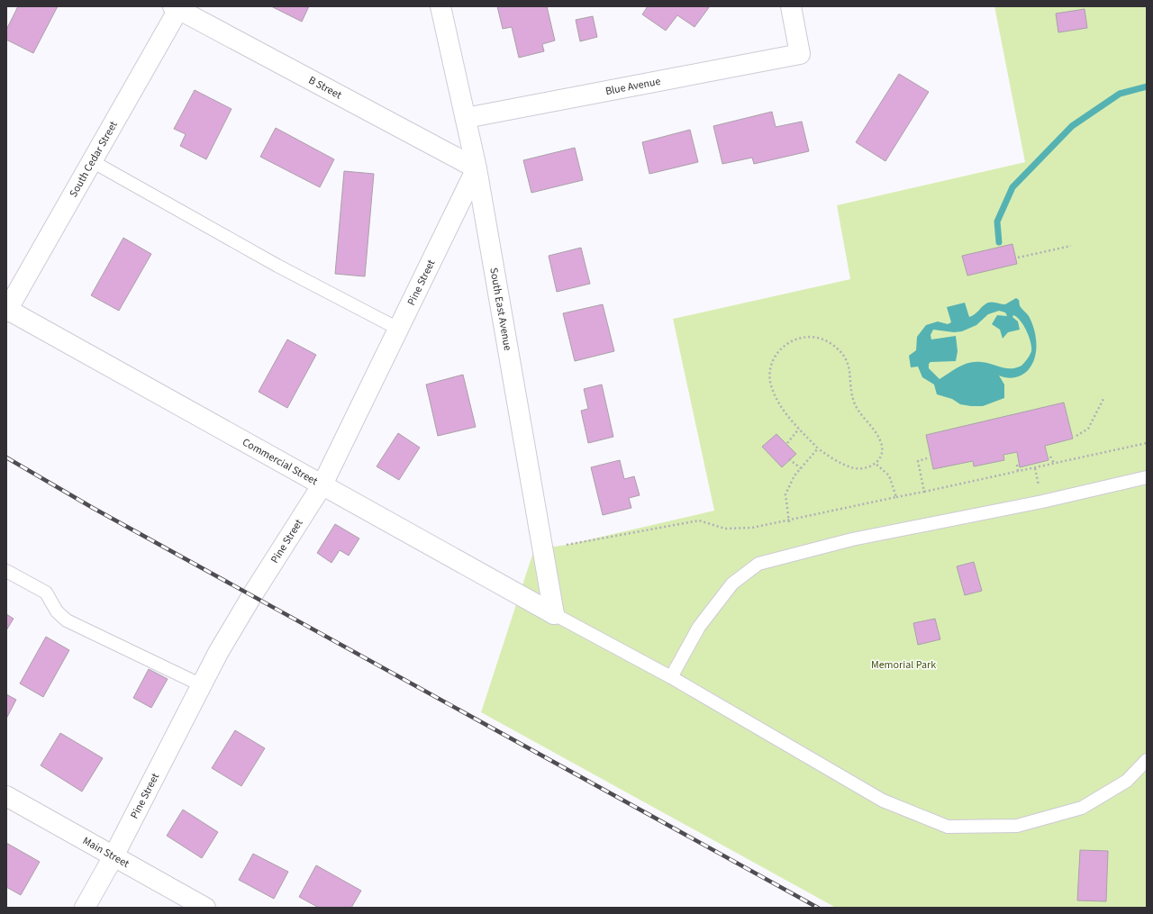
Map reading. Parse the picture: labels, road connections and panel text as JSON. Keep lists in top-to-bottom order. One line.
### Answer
{"streets":{"street":["Blue Avenue","B Street","South Cedar Street","Pine Street","South East Avenue","Commercial Street","Main Street"]},"crossings":[["Blue Avenue","South East Avenue"],["B Street","South Cedar Street"],["B Street","Pine Street"],["B Street","South East Avenue"],["South Cedar Street","Commercial Street"],["Pine Street","South East Avenue"],["Pine Street","Commercial Street"],["Pine Street","Main Street"],["South East Avenue","Commercial Street"]],"parks":["Memorial Park"]}
